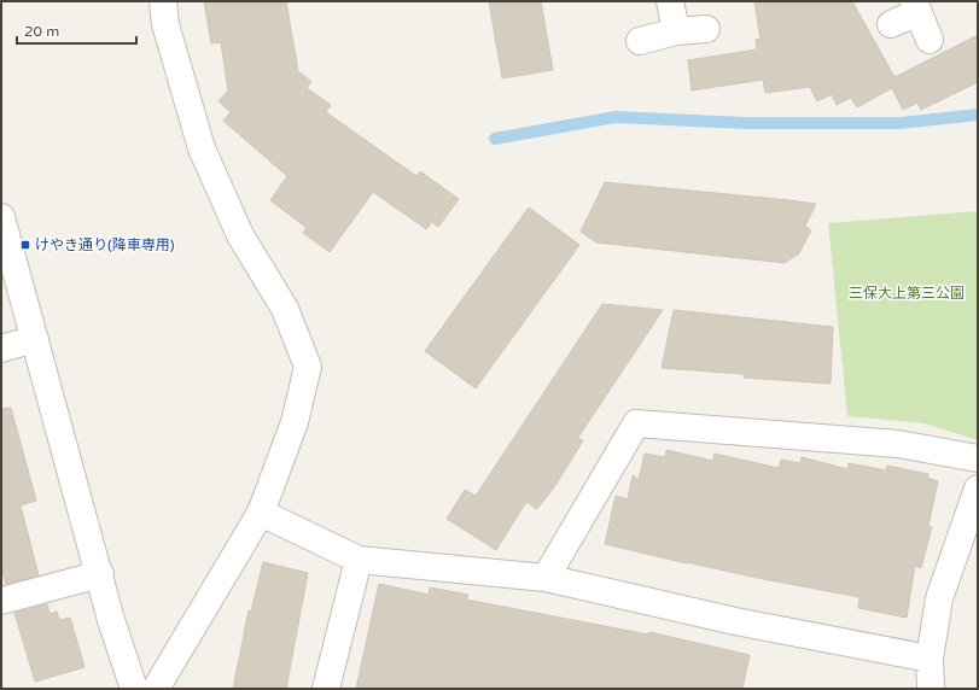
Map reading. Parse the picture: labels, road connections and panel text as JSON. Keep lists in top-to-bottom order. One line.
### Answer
{"parks":["三保大上第三公園"],"places":{"transit":["けやき通り(降車専用)"]},"scale_bar":"20 m"}
